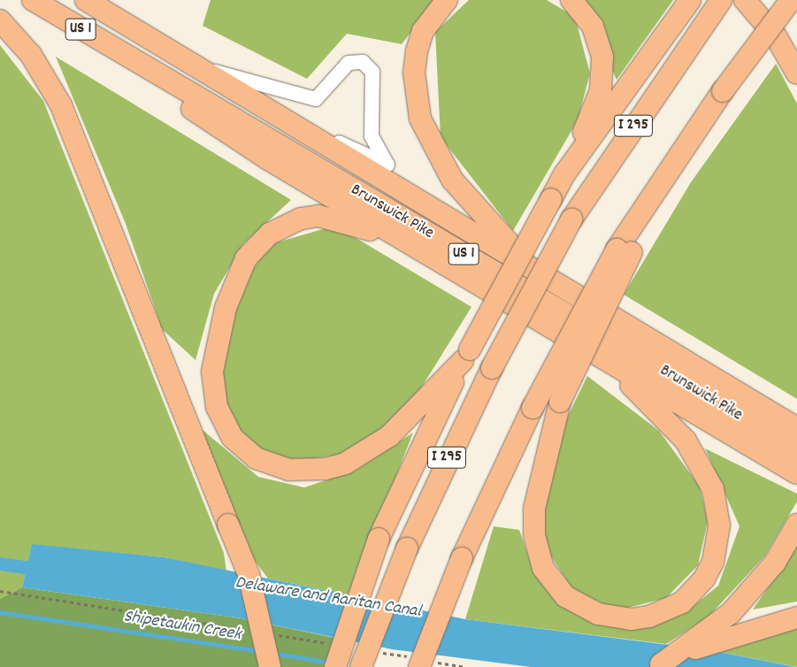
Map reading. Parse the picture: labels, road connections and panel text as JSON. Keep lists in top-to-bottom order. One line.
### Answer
{"streets":{"highway":["US 1","I 295","Brunswick Pike"]},"water":["Delaware and Raritan Canal","Shipetaukin Creek"]}
